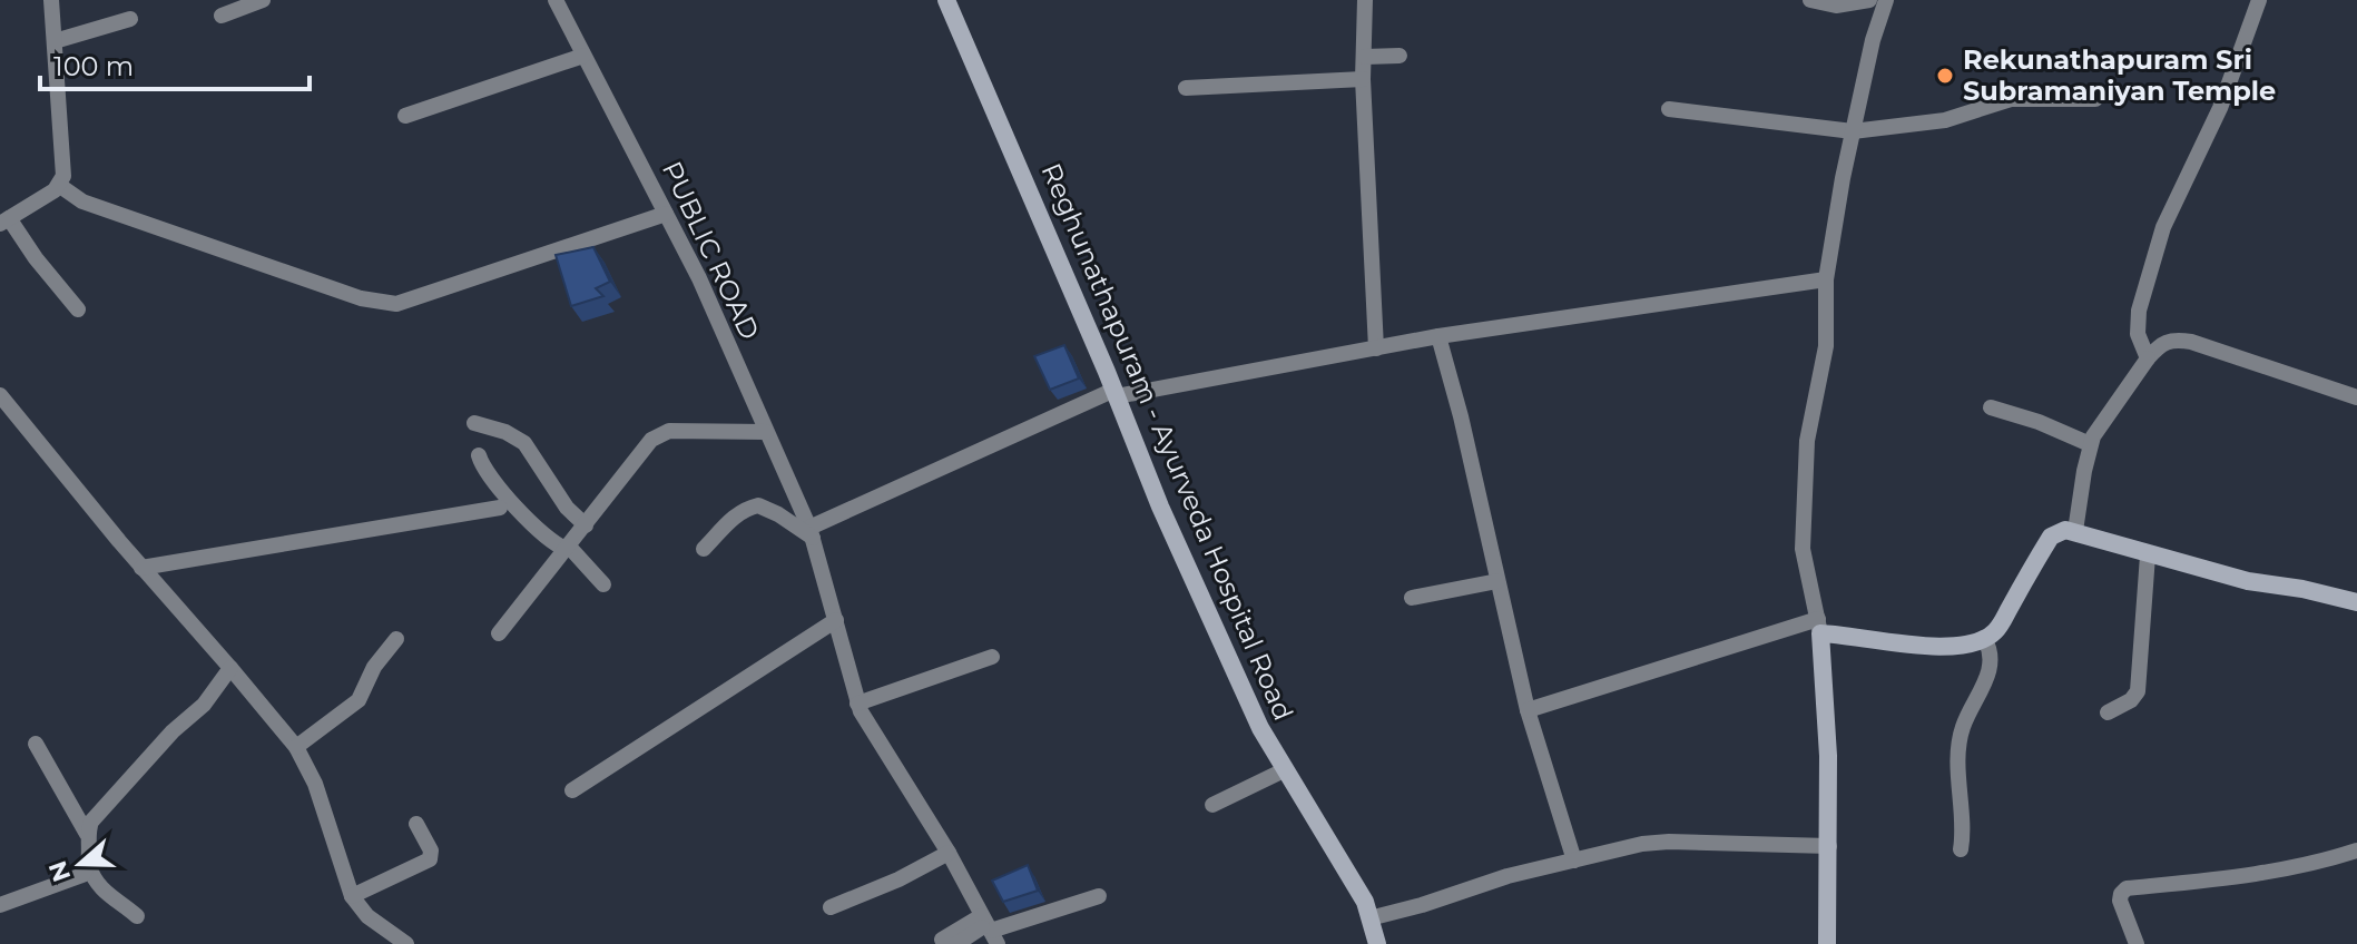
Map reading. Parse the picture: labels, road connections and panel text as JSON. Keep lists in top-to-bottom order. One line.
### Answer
{"streets":{"main road":["Reghunathapuram - Ayurveda Hospital Road"],"street":["PUBLIC ROAD"]},"places":["Rekunathapuram Sri Subramaniyan Temple"],"scale_bar":"100 m","north":"left"}
